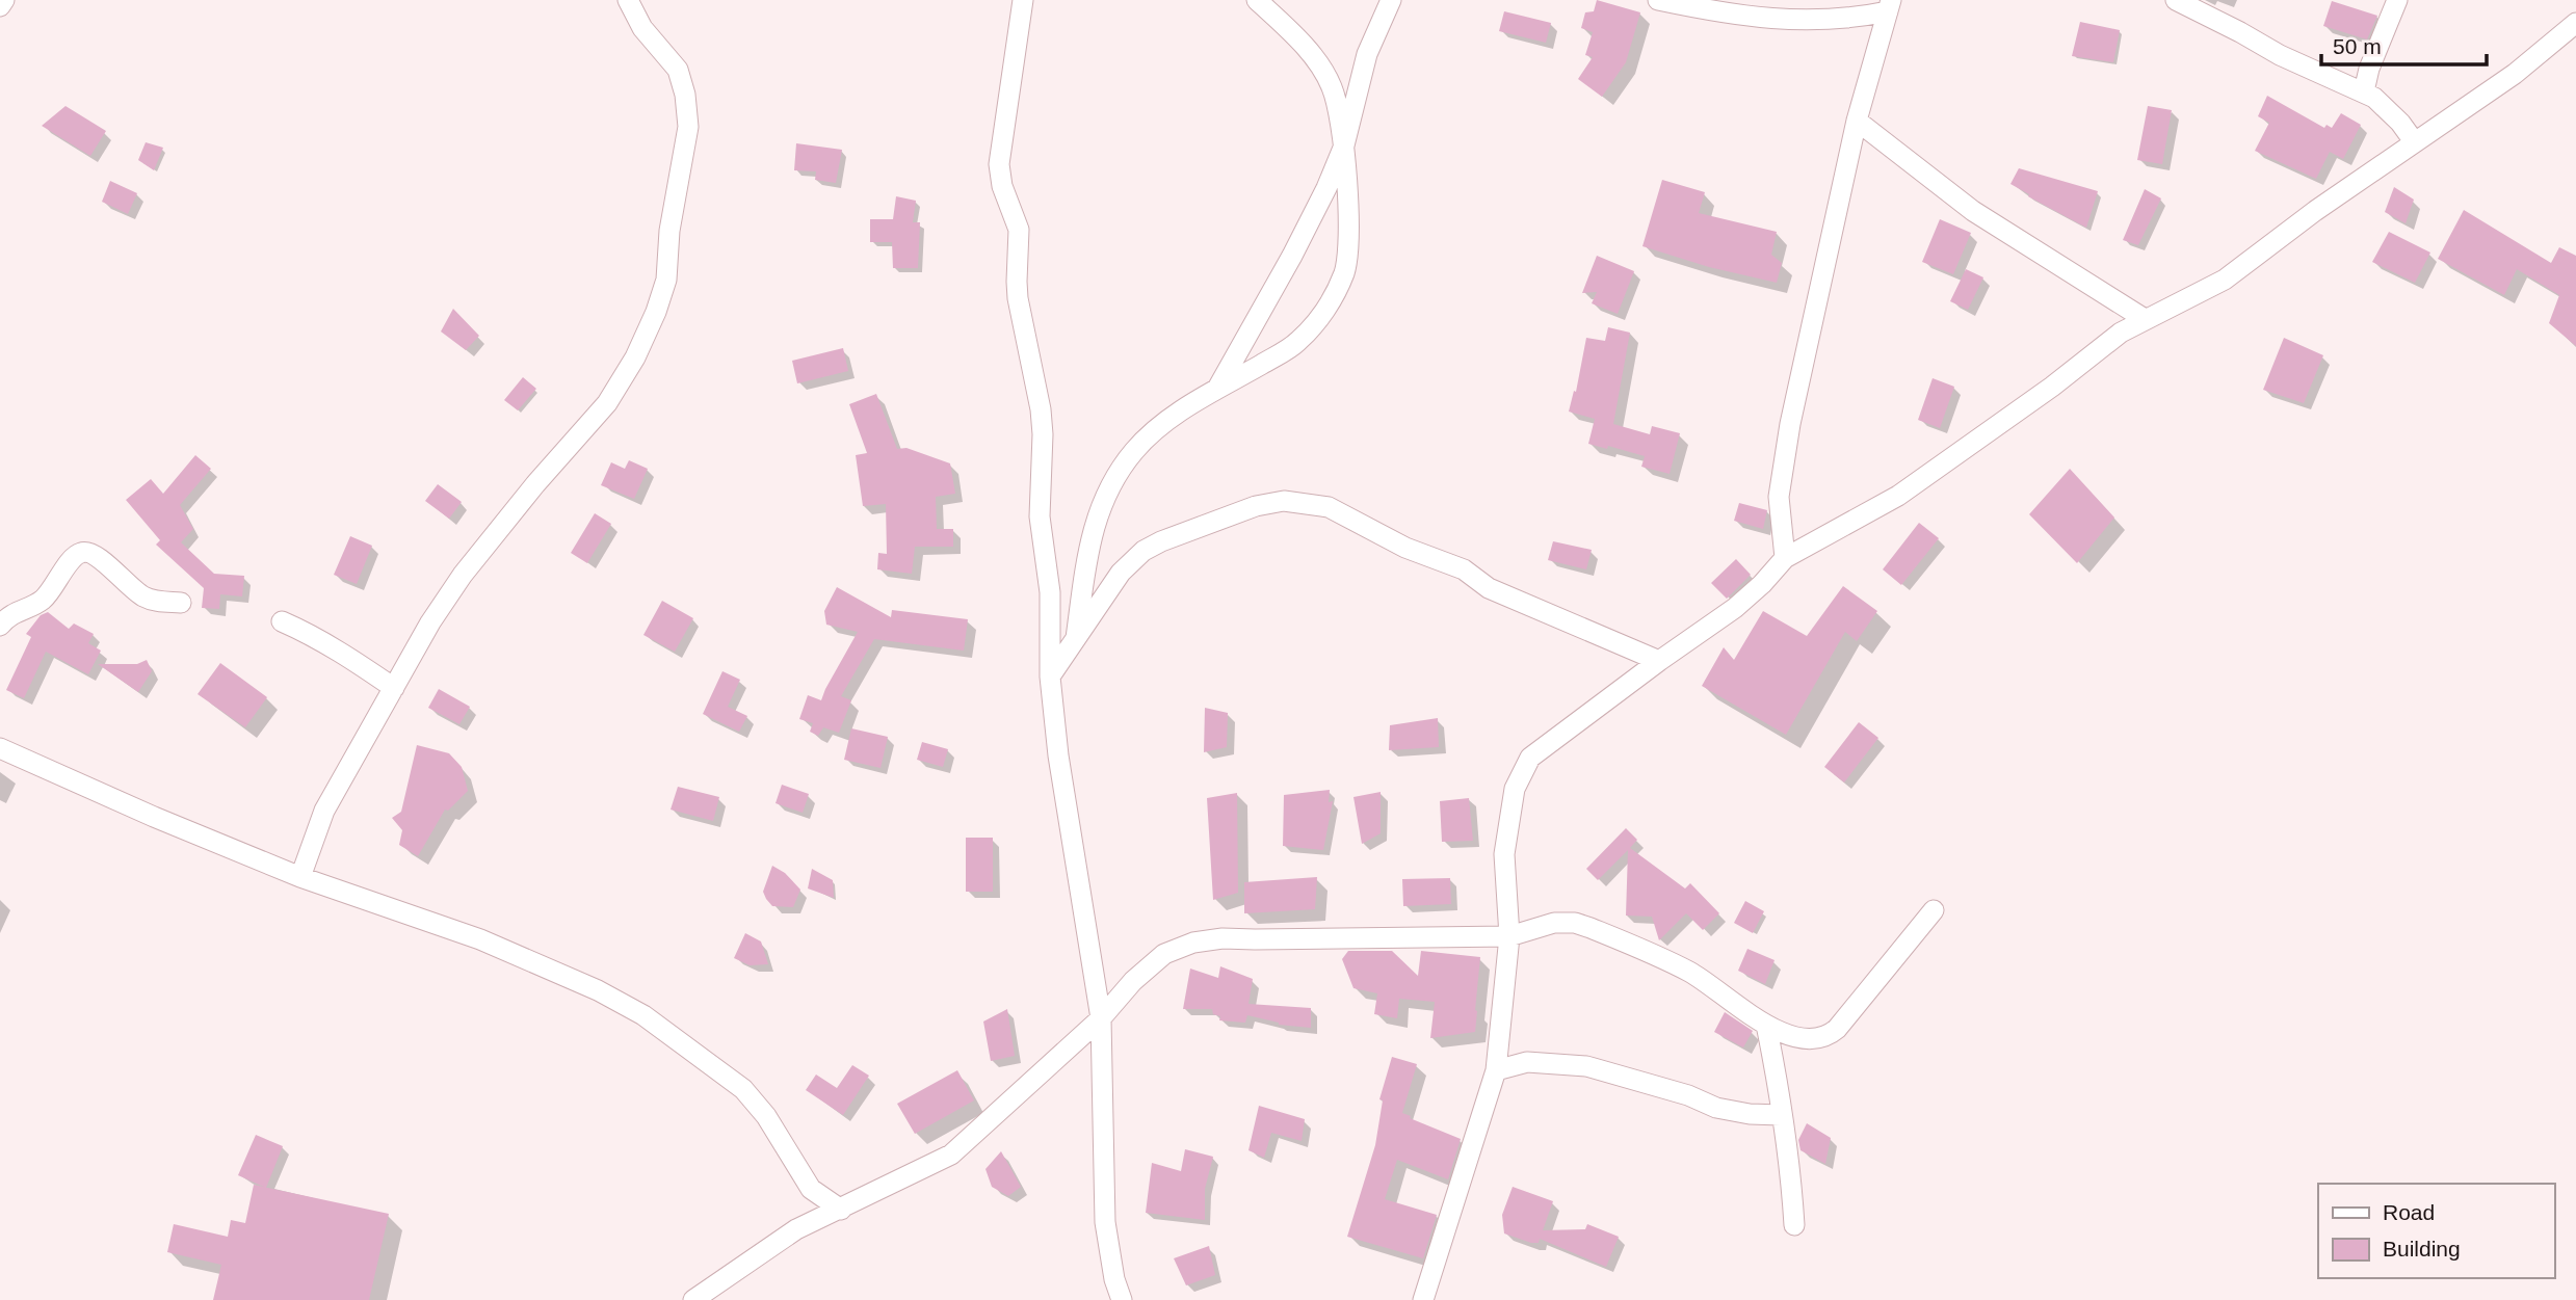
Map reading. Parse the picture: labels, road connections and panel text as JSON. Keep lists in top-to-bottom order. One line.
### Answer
{"legend":["Road","Building"],"scale_bar":"50 m"}
